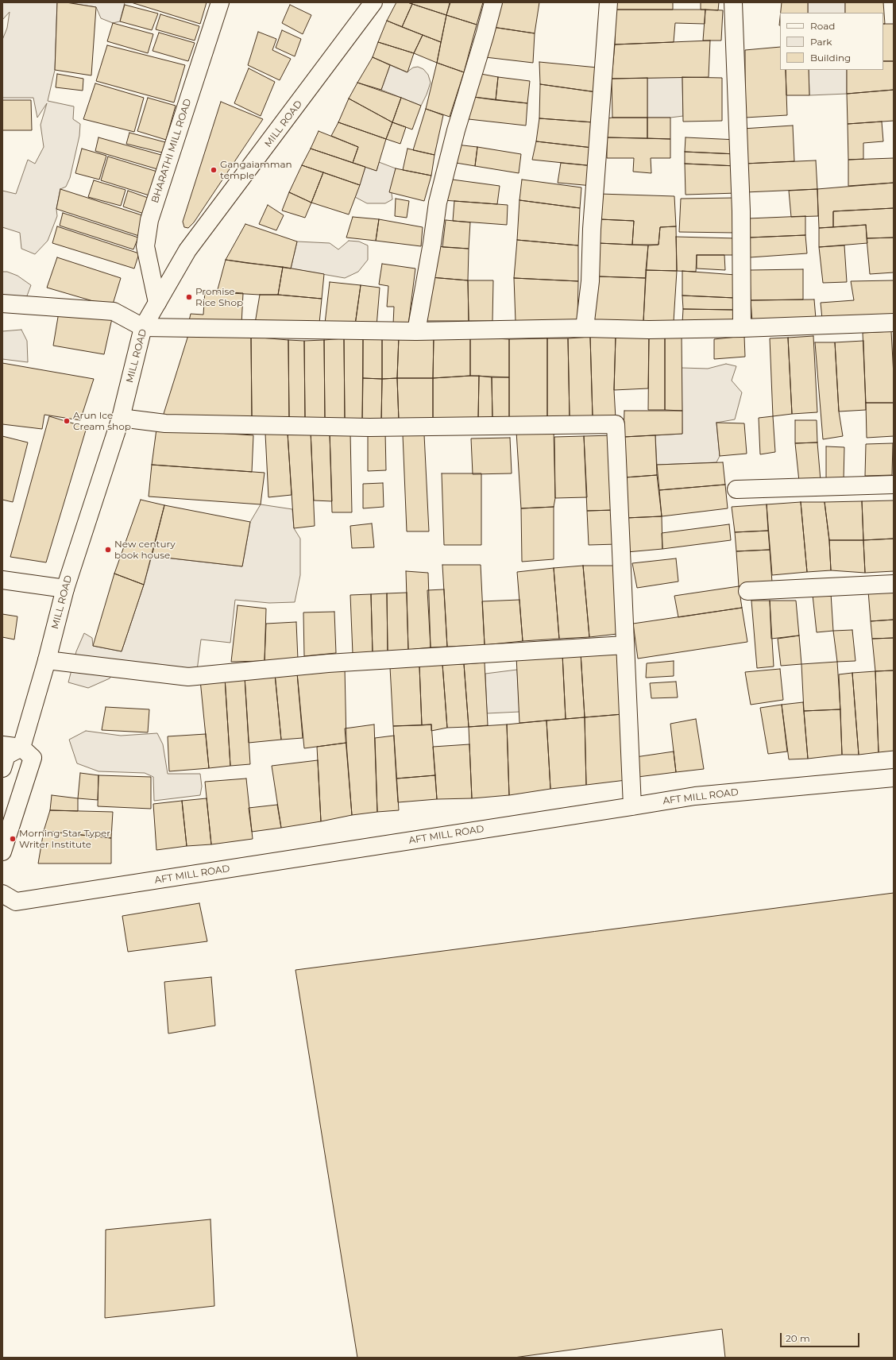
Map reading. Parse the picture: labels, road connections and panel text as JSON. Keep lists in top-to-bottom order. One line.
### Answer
{"streets":{"street":["MILL ROAD","BHARATHI MILL ROAD","AFT MILL ROAD"]},"crossings":[["MILL ROAD","BHARATHI MILL ROAD"]],"places":["Gangaiamman temple","Promise Rice Shop","Arun Ice Cream shop","New century book house","Morning Star Typer Writer Institute"],"legend":["Road","Park","Building"],"scale_bar":"20 m"}
